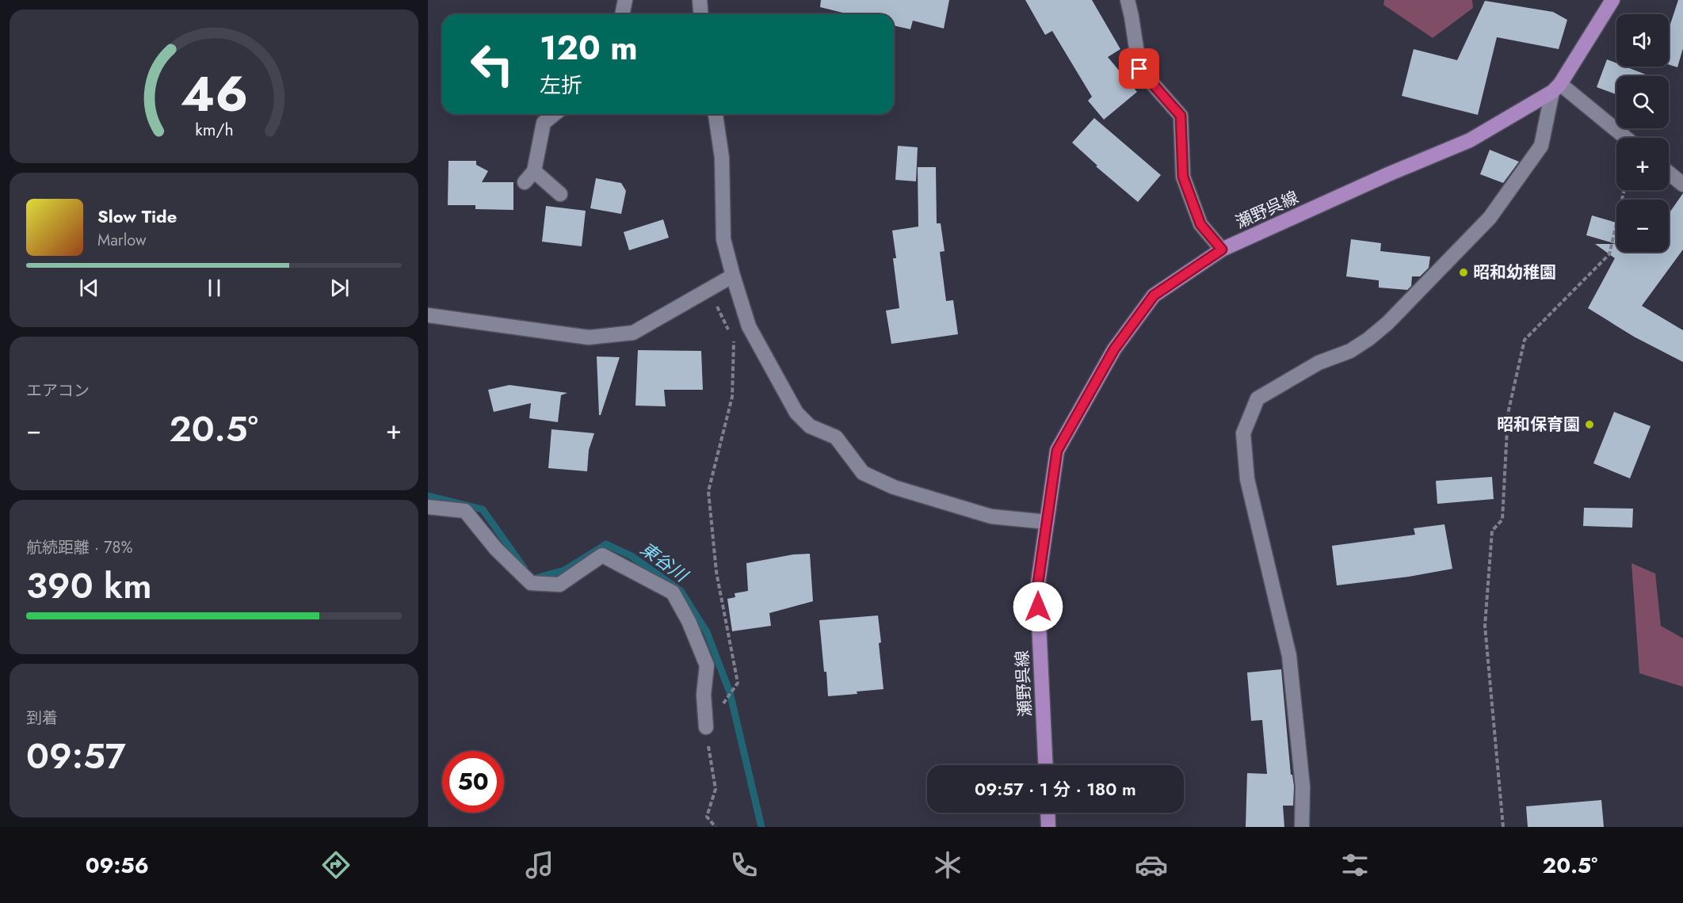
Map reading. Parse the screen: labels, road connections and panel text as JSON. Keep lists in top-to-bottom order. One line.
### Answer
{"streets":{"main road":["瀬野呉線"]},"water":["東谷川"],"places":["昭和幼稚園","昭和保育園"],"page":{"map_buttons":["+","−"],"turn":["120 m","左折"],"song":["Slow Tide","Marlow"],"tile":["エアコン",["航続距離 · 78%","390 km"],["到着","09:57"]],"heat":["−","20.5°","+"],"limit":"50","trip":"09:57 · 1 分 · 180 m","tabs":["09:56","20.5°"],"gauge":["46","km/h"]}}
